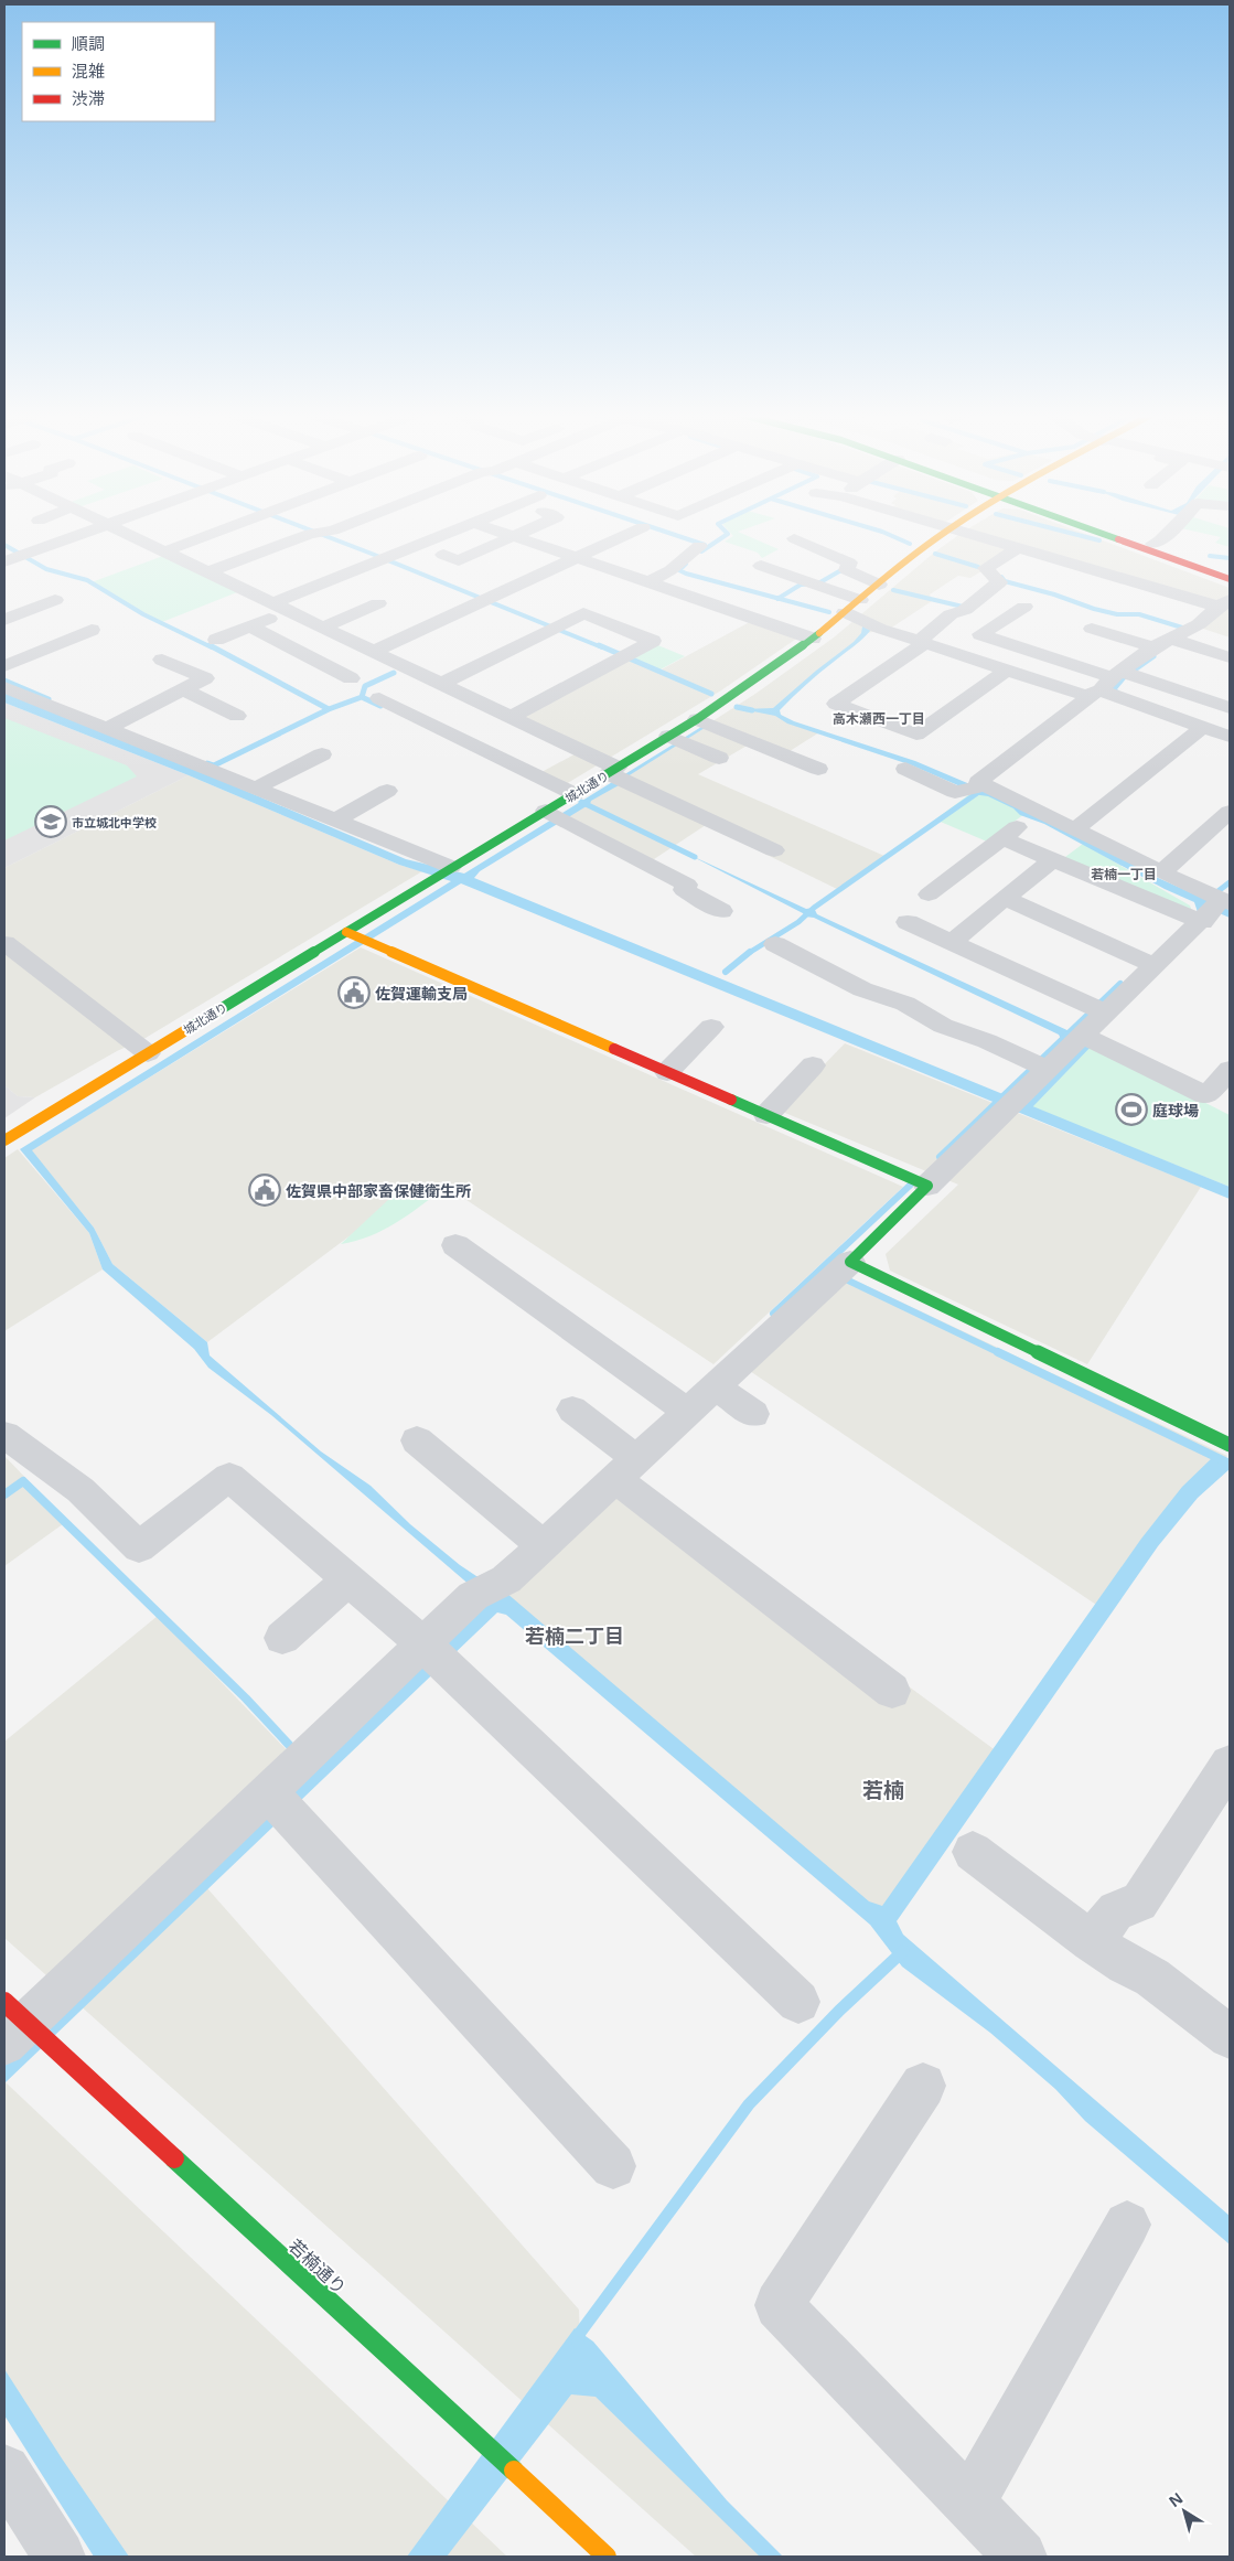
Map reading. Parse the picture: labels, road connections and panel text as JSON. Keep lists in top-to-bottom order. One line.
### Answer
{"streets":{"main road":["城北通り","若楠通り"]},"districts":["高木瀬西一丁目","若楠一丁目","若楠二丁目","若楠"],"places":{"school or university":["市立城北中学校"],"public building":["佐賀運輸支局","佐賀県中部家畜保健衛生所"],"sports":["庭球場"]},"legend":["順調","混雑","渋滞"],"north":"top left"}
